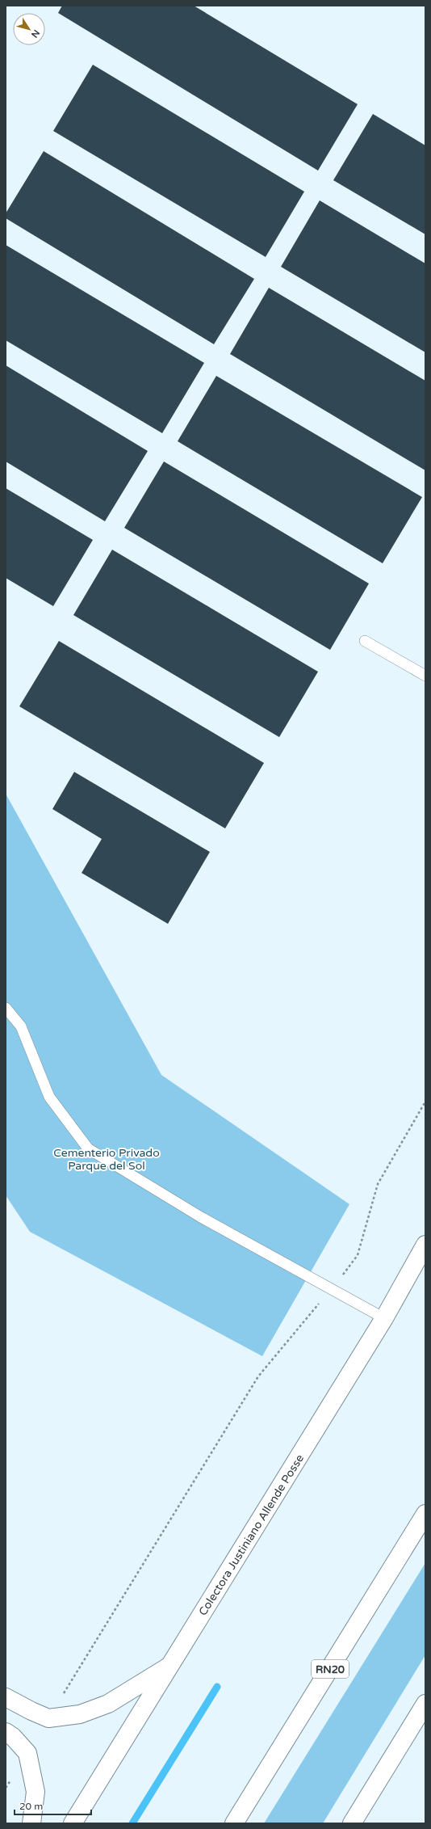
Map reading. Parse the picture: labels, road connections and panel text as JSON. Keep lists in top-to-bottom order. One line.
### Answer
{"streets":{"main road":["Colectora Justiniano Allende Posse","RN20"]},"parks":["Cementerio Privado Parque del Sol"],"scale_bar":"20 m","north":"bottom right"}
